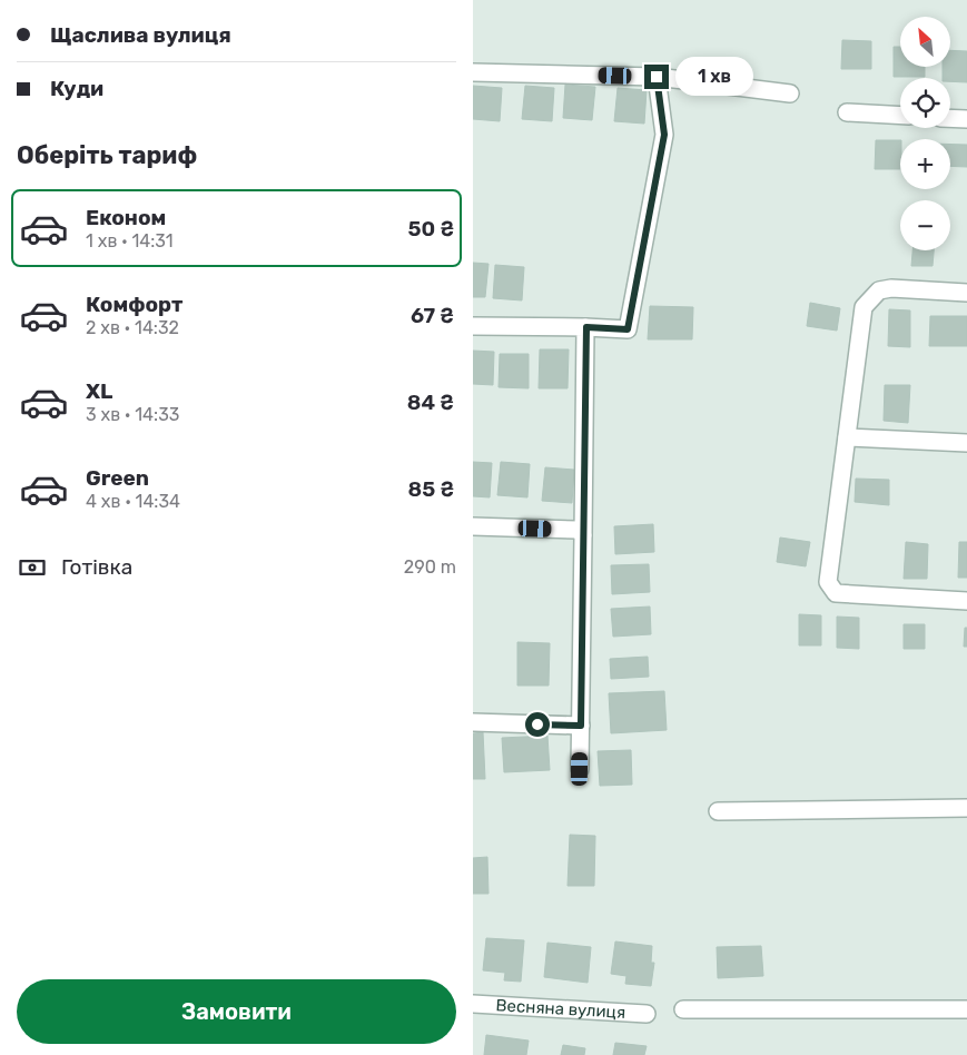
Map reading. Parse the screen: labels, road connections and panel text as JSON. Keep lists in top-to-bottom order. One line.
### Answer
{"streets":{"street":["Весняна вулиця"]},"north":"top left","page":{"banner":["Щаслива вулиця","Куди"],"map_buttons":["+","−"],"bubble":"1 хв","heading":"Оберіть тариф","list":[{"name":"Економ","note":"1 хв · 14:31","value":"50 ₴"},{"name":"Комфорт","note":"2 хв · 14:32","value":"67 ₴"},{"name":"XL","note":"3 хв · 14:33","value":"84 ₴"},{"name":"Green","note":"4 хв · 14:34","value":"85 ₴"}],"pay":["Готівка","290 m"],"buttons":"Замовити"}}
